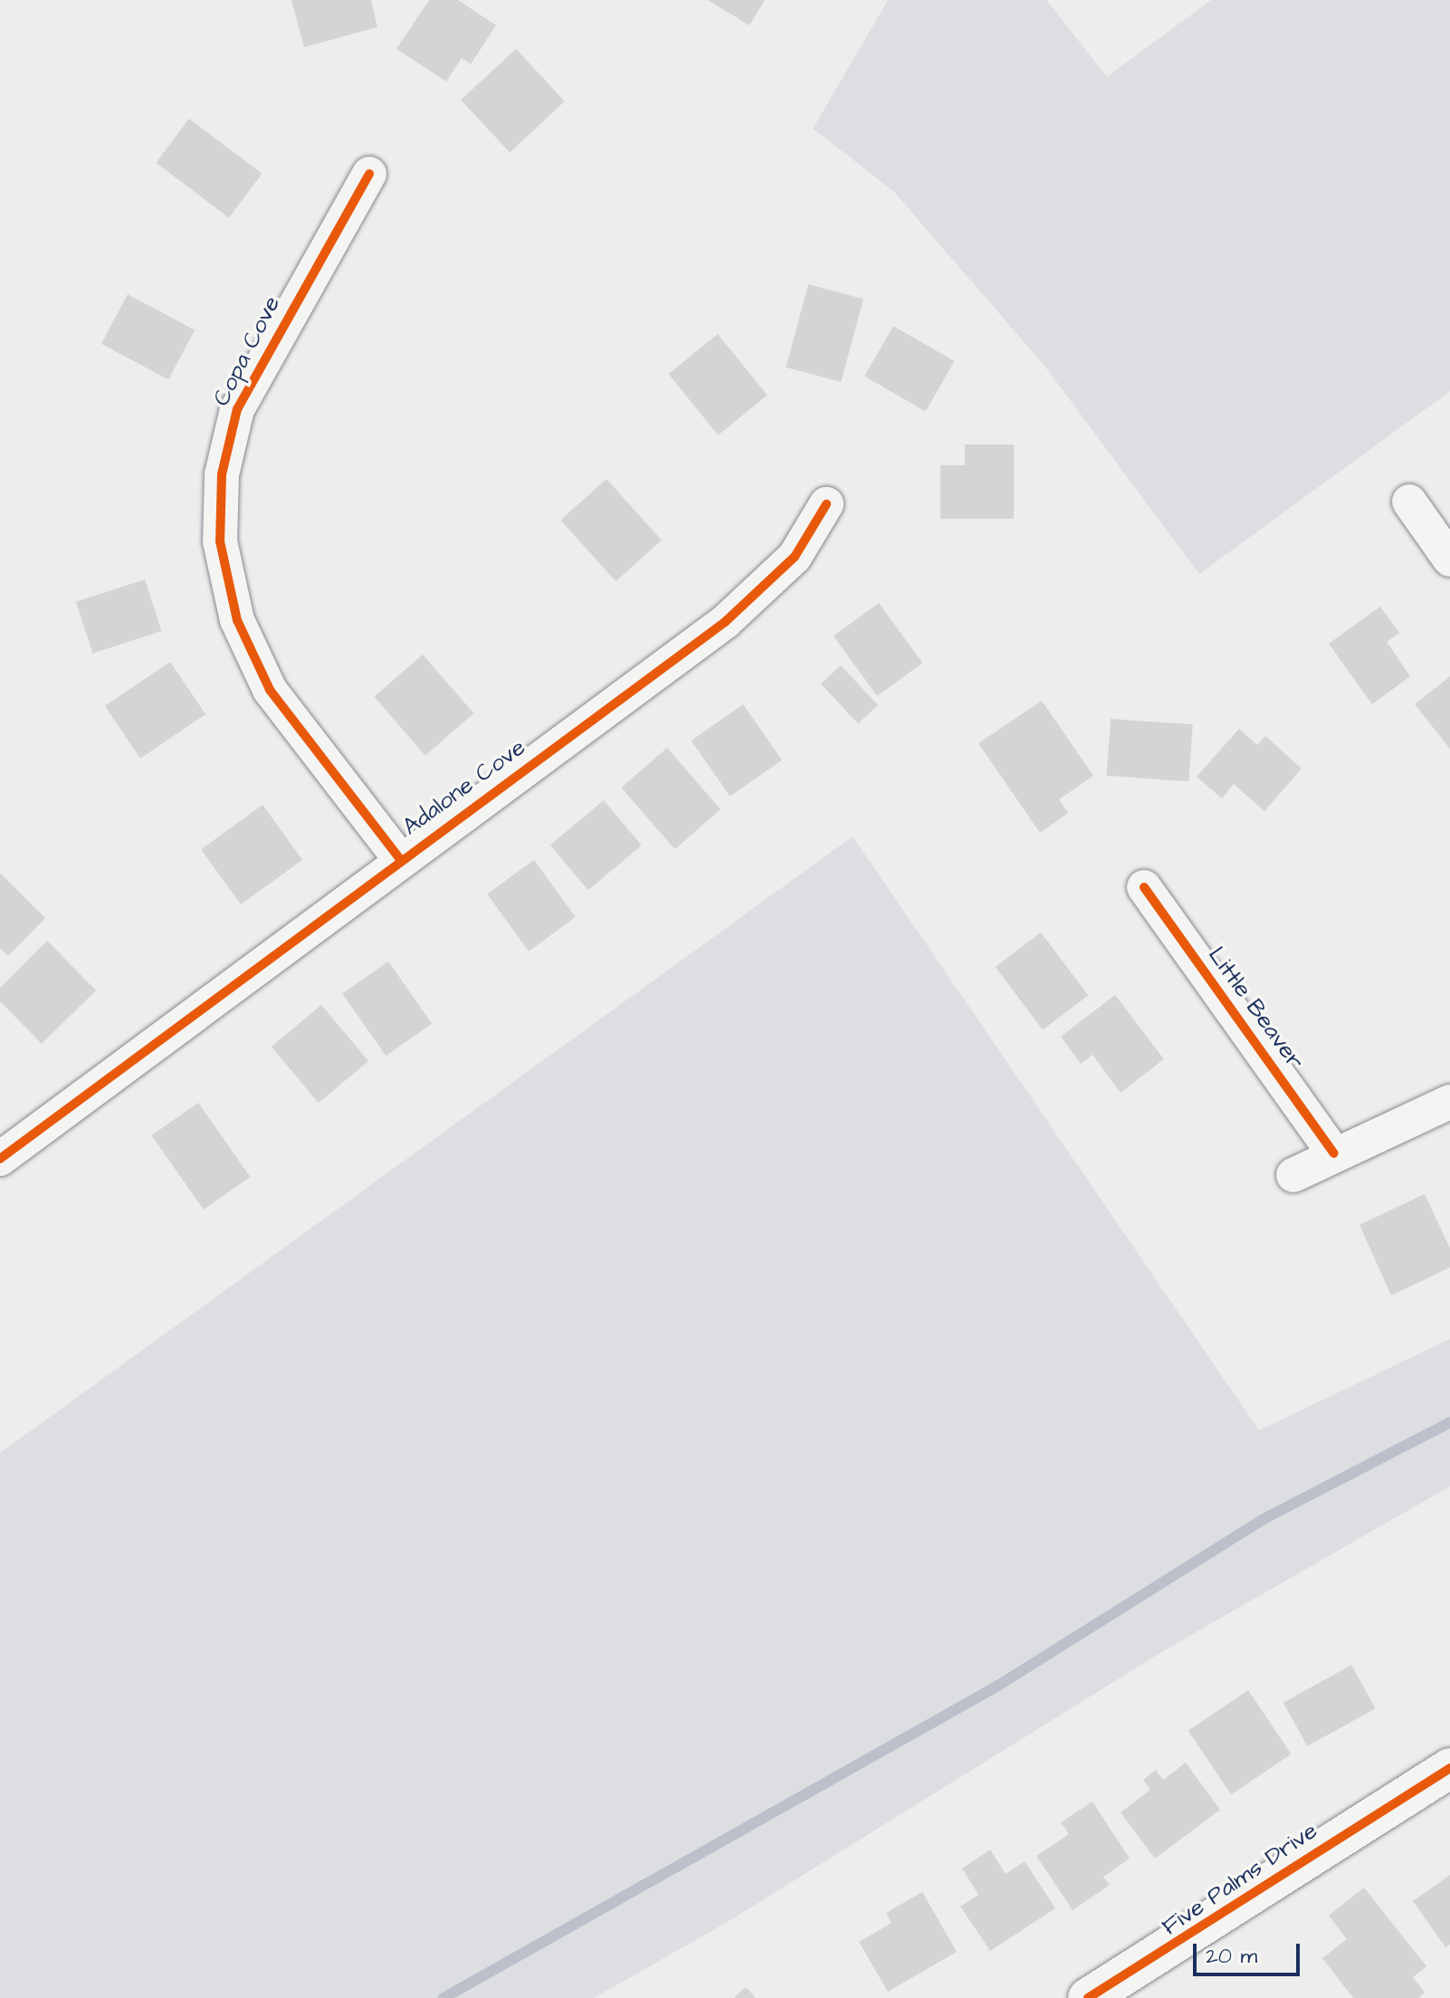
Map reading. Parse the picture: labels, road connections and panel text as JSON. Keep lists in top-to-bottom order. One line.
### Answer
{"streets":{"street":["Copa Cove","Adalone Cove","Little Beaver","Five Palms Drive"]},"crossings":[["Copa Cove","Adalone Cove"]],"scale_bar":"20 m"}
